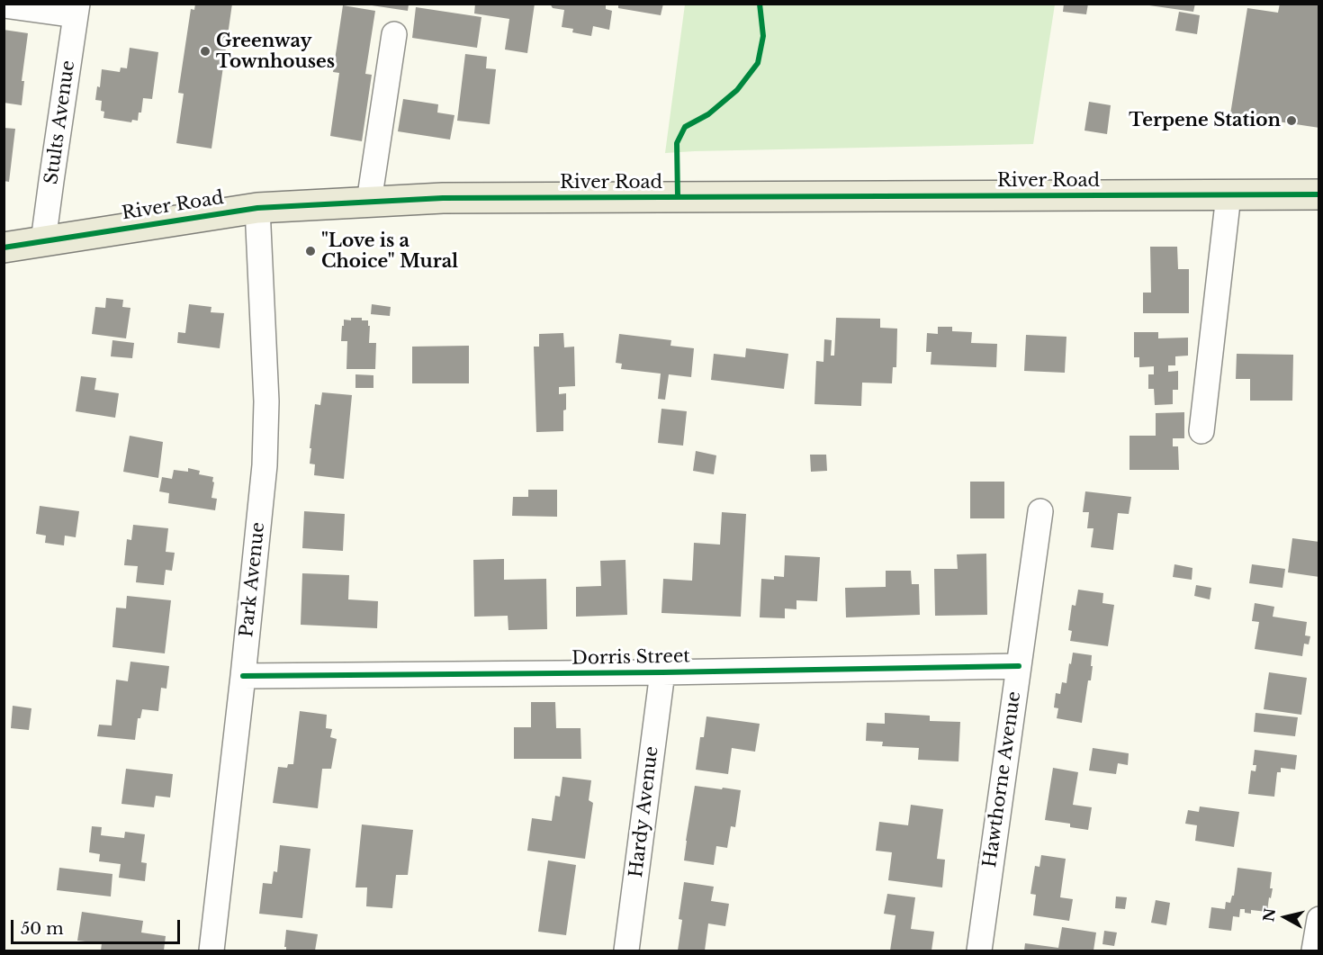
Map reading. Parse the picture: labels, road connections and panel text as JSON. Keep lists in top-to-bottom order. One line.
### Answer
{"streets":{"main road":["River Road"],"street":["Stults Avenue","Park Avenue","Dorris Street","Hawthorne Avenue","Hardy Avenue"]},"crossings":[["Stults Avenue","River Road"],["River Road","Park Avenue"],["Park Avenue","Dorris Street"],["Dorris Street","Hawthorne Avenue"],["Dorris Street","Hardy Avenue"]],"places":["Greenway Townhouses","Terpene Station","\"Love is a Choice\" Mural"],"scale_bar":"50 m","north":"left"}
